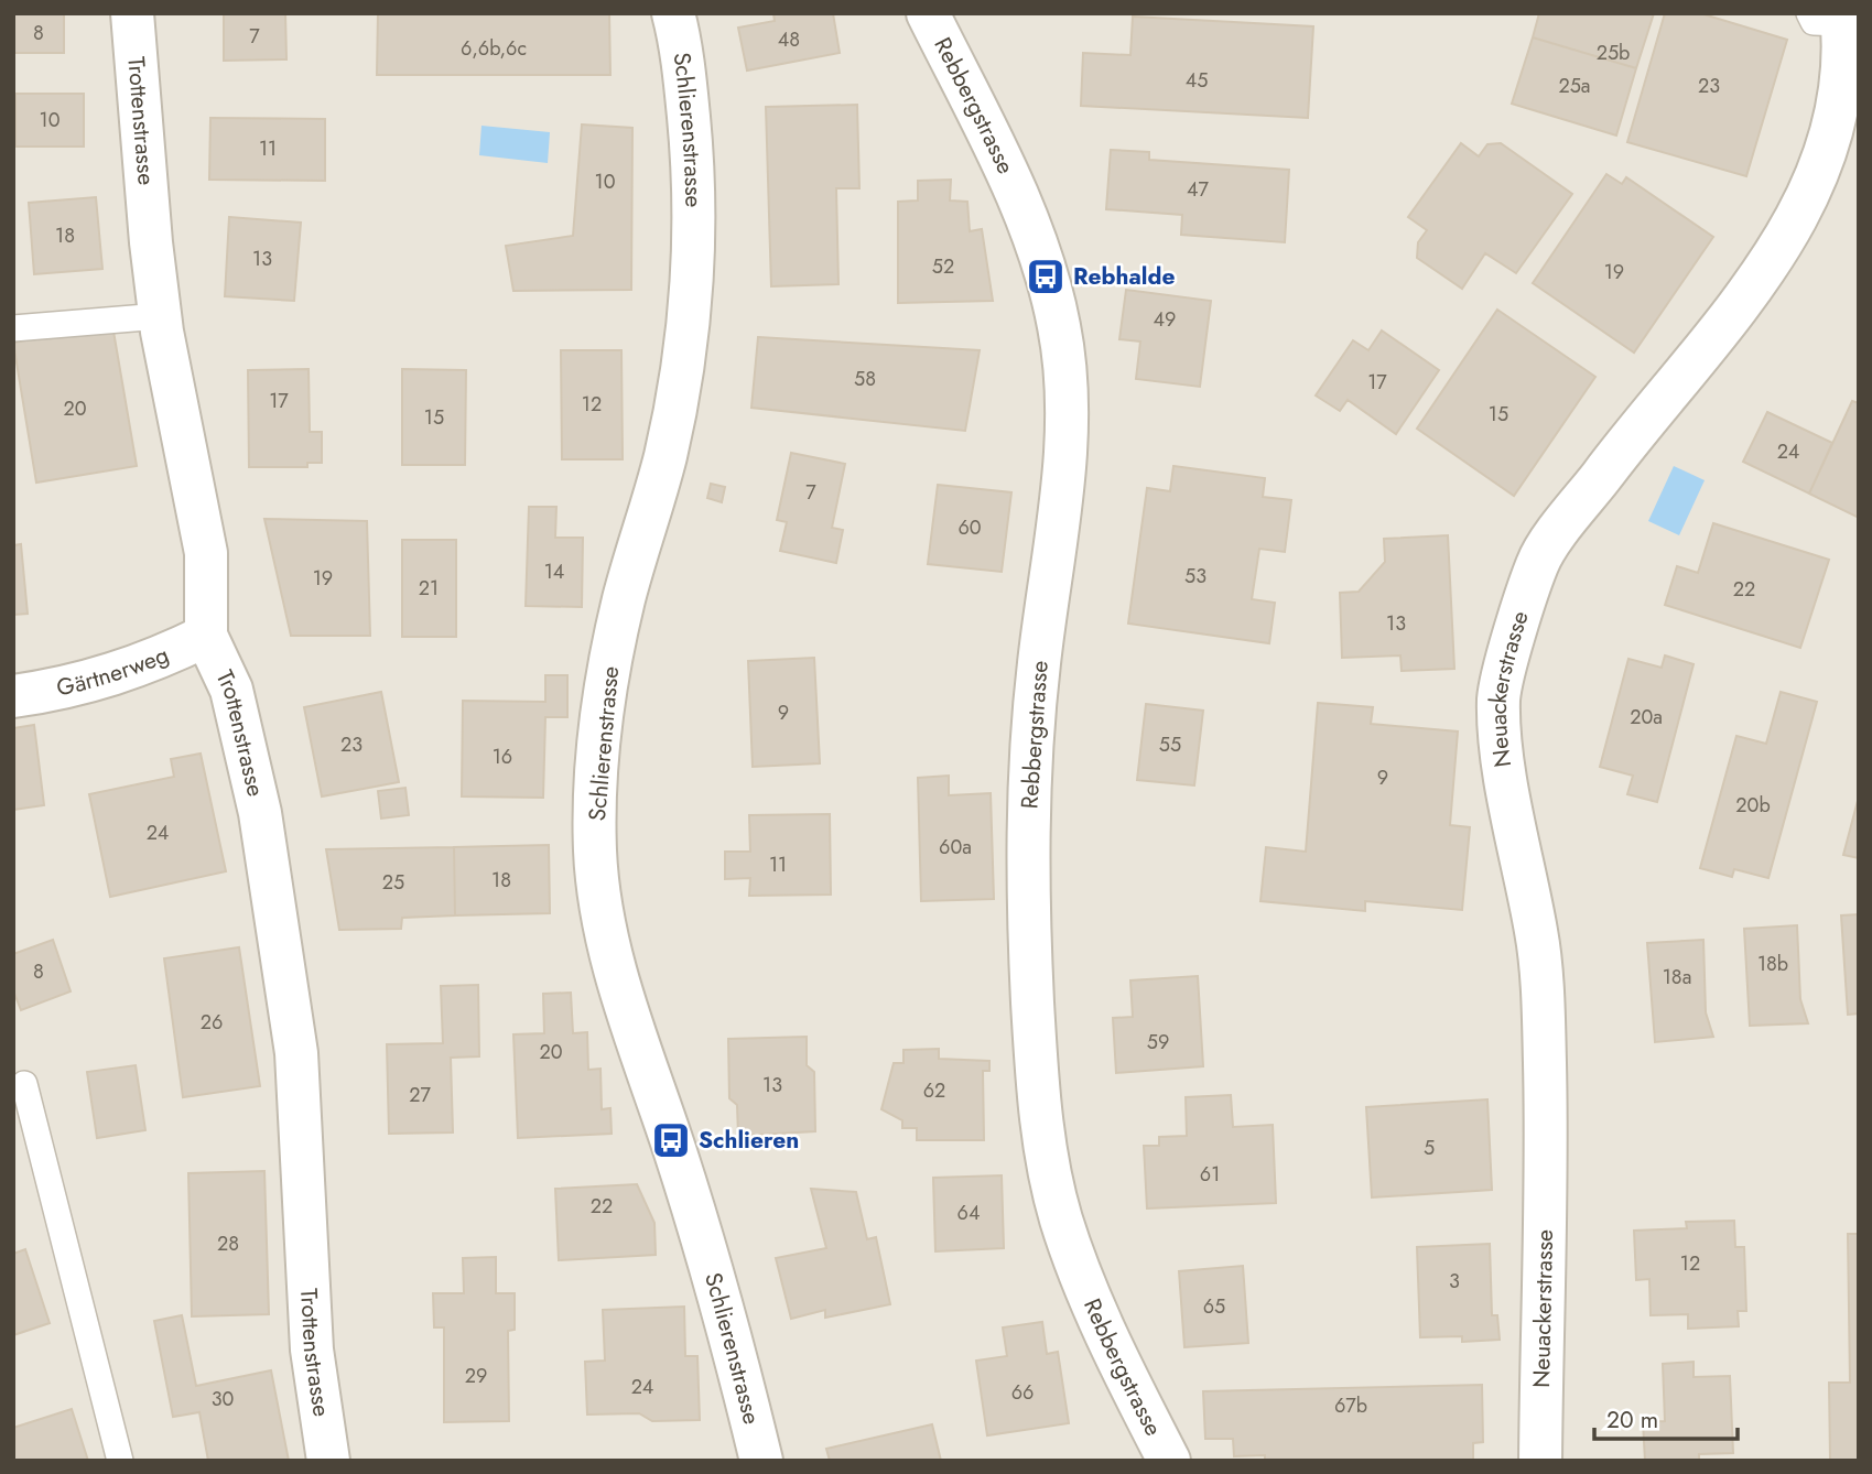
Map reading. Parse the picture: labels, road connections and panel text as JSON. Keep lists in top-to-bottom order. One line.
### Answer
{"streets":{"street":["Rebbergstrasse","Trottenstrasse","Schlierenstrasse","Gärtnerweg","Neuackerstrasse"]},"crossings":[["Trottenstrasse","Gärtnerweg"]],"places":{"bus stop":["Rebhalde","Schlieren"]},"house_numbers":["8","7","48","6,6b,6c","25b","45","25a","23","10","11","10","47","18","13","52","19","49","58","17","17","12","20","15","15","24","7","60","14","53","19","21","22","13","9","20a","23","55","16","9","20b","24","60a","11","18","25","18b","8","18a","26","59","20","13","62","27","5","61","22","64","28","12","3","65","29","24","66","30","67b"],"scale_bar":"20 m"}
